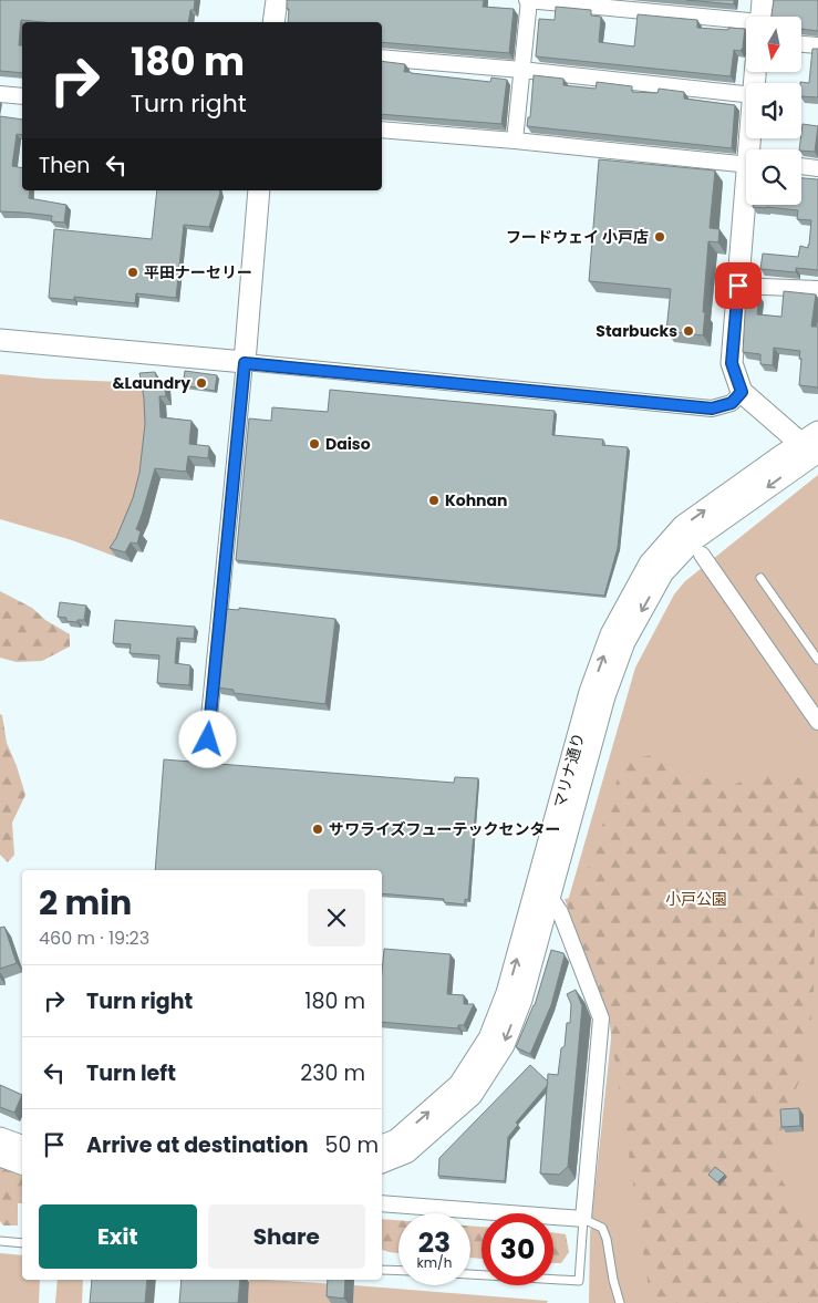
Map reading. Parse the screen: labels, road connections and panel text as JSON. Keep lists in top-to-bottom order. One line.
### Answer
{"streets":{"street":["マリナ通り"]},"parks":["小戸公園"],"places":["フードウェイ 小戸店","平田ナーセリー","Starbucks","&Laundry","Daiso","Kohnan","サワライズフューテックセンター"],"north":"bottom","page":{"turn":["180 m","Turn right"],"then":"Then","heading":["2 min","460 m · 19:23"],"list":[{"name":"Turn right","value":"180 m"},{"name":"Turn left","value":"230 m"},{"name":"Arrive at destination","value":"50 m"}],"buttons":["Exit","Share"],"speed":"23 km/h","limit":"30"}}
